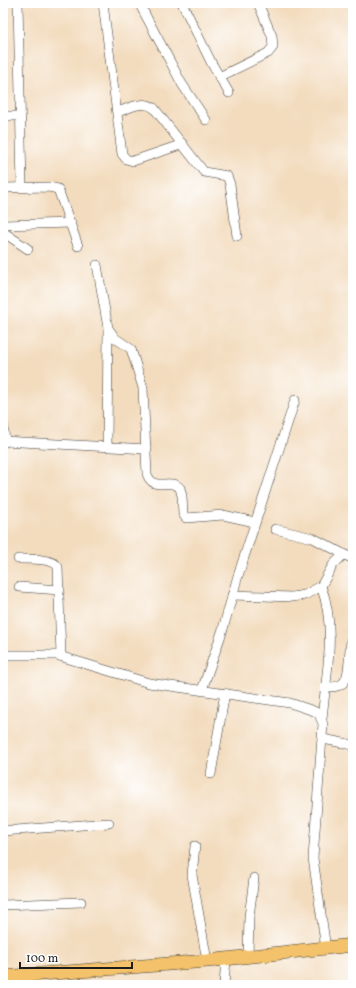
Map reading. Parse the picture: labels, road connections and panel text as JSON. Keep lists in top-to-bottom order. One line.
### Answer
{"scale_bar":"100 m"}
